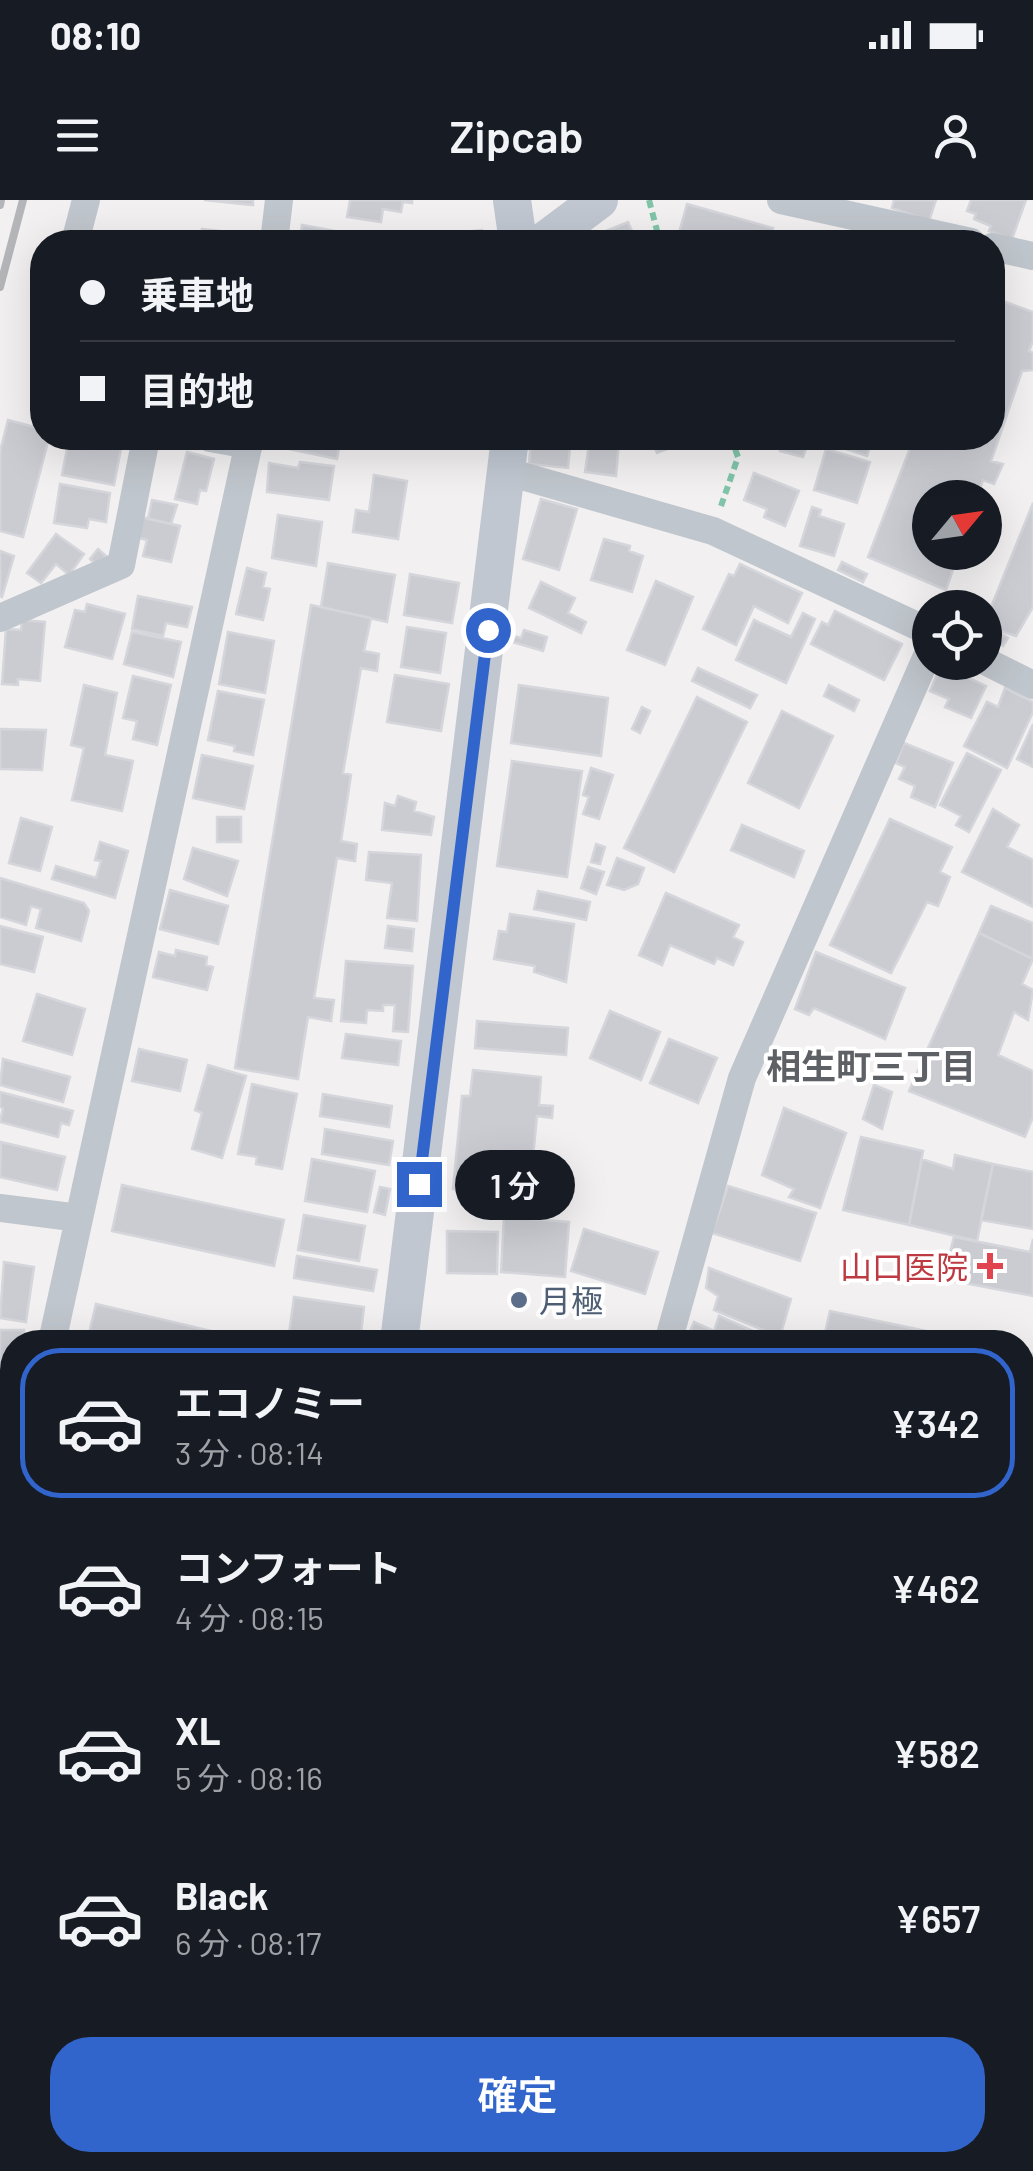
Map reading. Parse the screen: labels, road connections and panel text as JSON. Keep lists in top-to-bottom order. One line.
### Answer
{"districts":["相生町三丁目"],"places":{"health":["山口医院"],"other":["月極"]},"north":"top right","page":{"status":"08:10","header":"Zipcab","banner":["乗車地","目的地"],"bubble":"1 分","list":[{"name":"エコノミー","note":"3 分 · 08:14","value":"¥342"},{"name":"コンフォート","note":"4 分 · 08:15","value":"¥462"},{"name":"XL","note":"5 分 · 08:16","value":"¥582"},{"name":"Black","note":"6 分 · 08:17","value":"¥657"}],"buttons":"確定"}}
